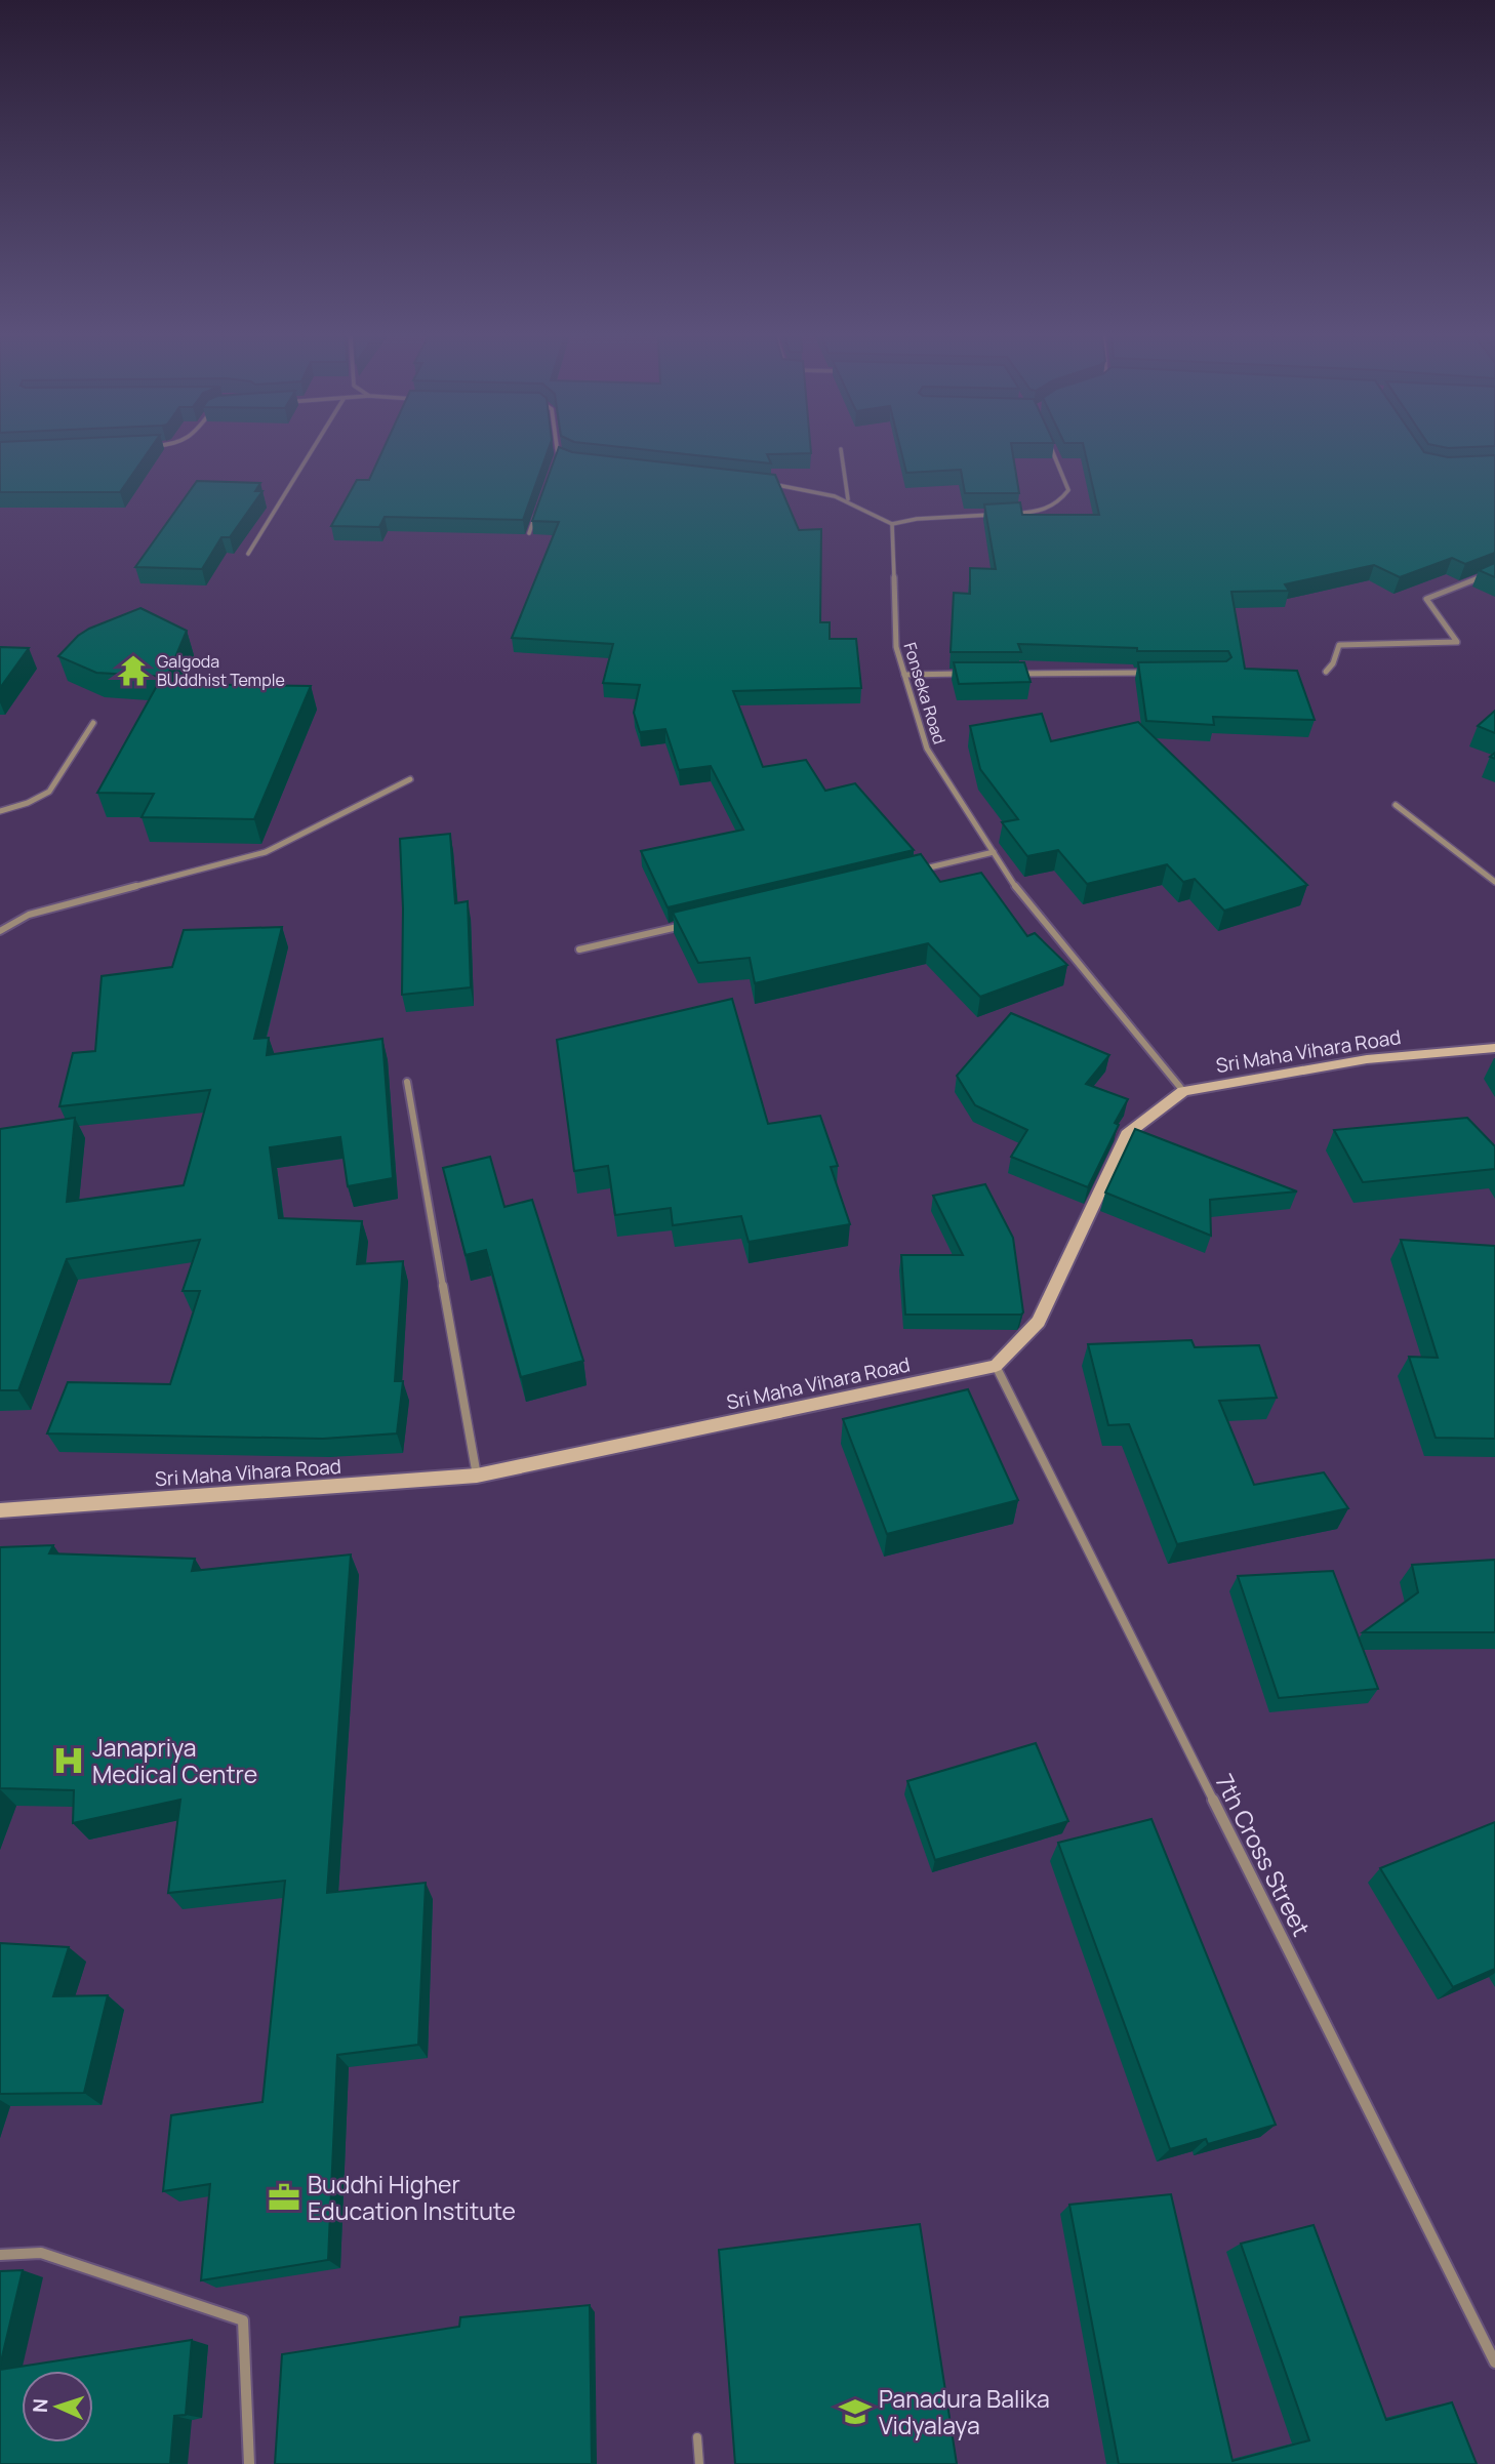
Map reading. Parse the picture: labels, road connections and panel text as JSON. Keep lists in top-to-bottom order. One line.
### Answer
{"streets":{"street":["Fonseka Road","Sri Maha Vihara Road","7th Cross Street"]},"crossings":[["Fonseka Road","Sri Maha Vihara Road"],["Sri Maha Vihara Road","7th Cross Street"]],"places":{"temple":["Galgoda BUddhist Temple"],"hospital":["Janapriya Medical Centre"],"office":["Buddhi Higher Education Institute"],"school or university":["Panadura Balika Vidyalaya"]},"north":"left"}
